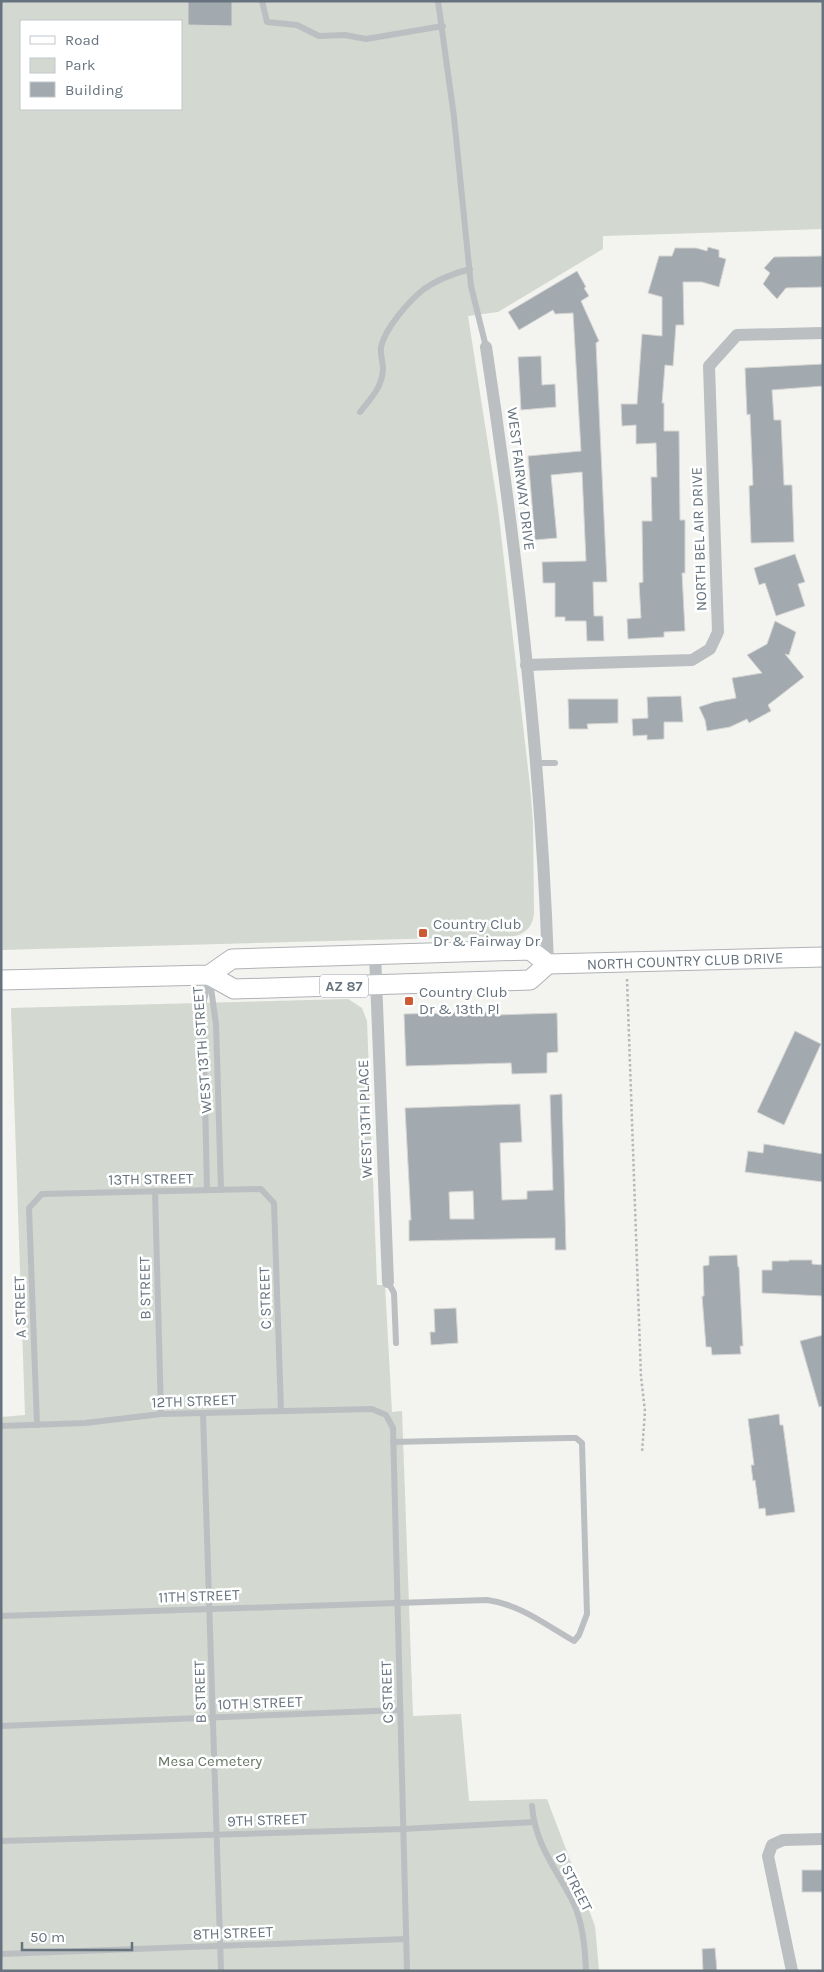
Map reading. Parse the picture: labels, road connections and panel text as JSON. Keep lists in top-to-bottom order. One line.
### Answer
{"streets":{"main road":["NORTH COUNTRY CLUB DRIVE","AZ 87"],"street":["WEST FAIRWAY DRIVE","NORTH BEL AIR DRIVE","WEST 13TH PLACE"],"lane":["WEST 13TH STREET","13TH STREET","B STREET","C STREET","A STREET","12TH STREET","11TH STREET","10TH STREET","9TH STREET","D STREET","8TH STREET"]},"crossings":[["WEST FAIRWAY DRIVE","NORTH BEL AIR DRIVE"],["WEST FAIRWAY DRIVE","NORTH COUNTRY CLUB DRIVE"],["WEST FAIRWAY DRIVE","AZ 87"],["NORTH COUNTRY CLUB DRIVE","AZ 87"],["AZ 87","WEST 13TH STREET"],["AZ 87","WEST 13TH PLACE"],["WEST 13TH STREET","13TH STREET"],["13TH STREET","B STREET"],["13TH STREET","C STREET"],["13TH STREET","A STREET"],["B STREET","12TH STREET"],["B STREET","11TH STREET"],["B STREET","10TH STREET"],["B STREET","9TH STREET"],["B STREET","8TH STREET"],["C STREET","12TH STREET"],["C STREET","11TH STREET"],["C STREET","10TH STREET"],["C STREET","9TH STREET"],["C STREET","8TH STREET"],["A STREET","12TH STREET"],["9TH STREET","D STREET"]],"parks":["Mesa Cemetery"],"places":{"transit":["Country Club Dr & Fairway Dr","Country Club Dr & 13th Pl"]},"legend":["Road","Park","Building"],"scale_bar":"50 m"}
